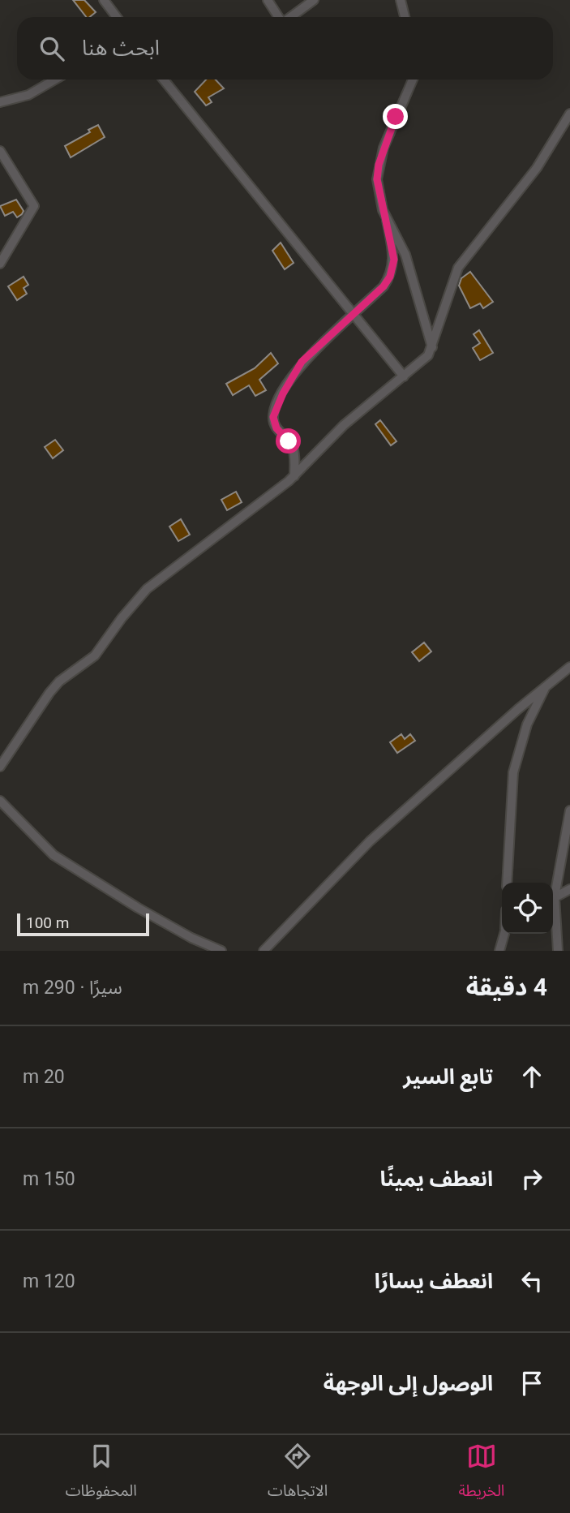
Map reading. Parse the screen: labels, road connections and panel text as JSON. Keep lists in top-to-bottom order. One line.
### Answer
{"scale_bar":"100 m","page":{"search":"ابحث هنا","scale":"100 m","heading":["4 دقيقة","سيرًا · 290 m"],"list":[["تابع السير","20 m"],["انعطف يمينًا","150 m"],["انعطف يسارًا","120 m"],"الوصول إلى الوجهة"],"nav":["الخريطة","الاتجاهات","المحفوظات"]}}
